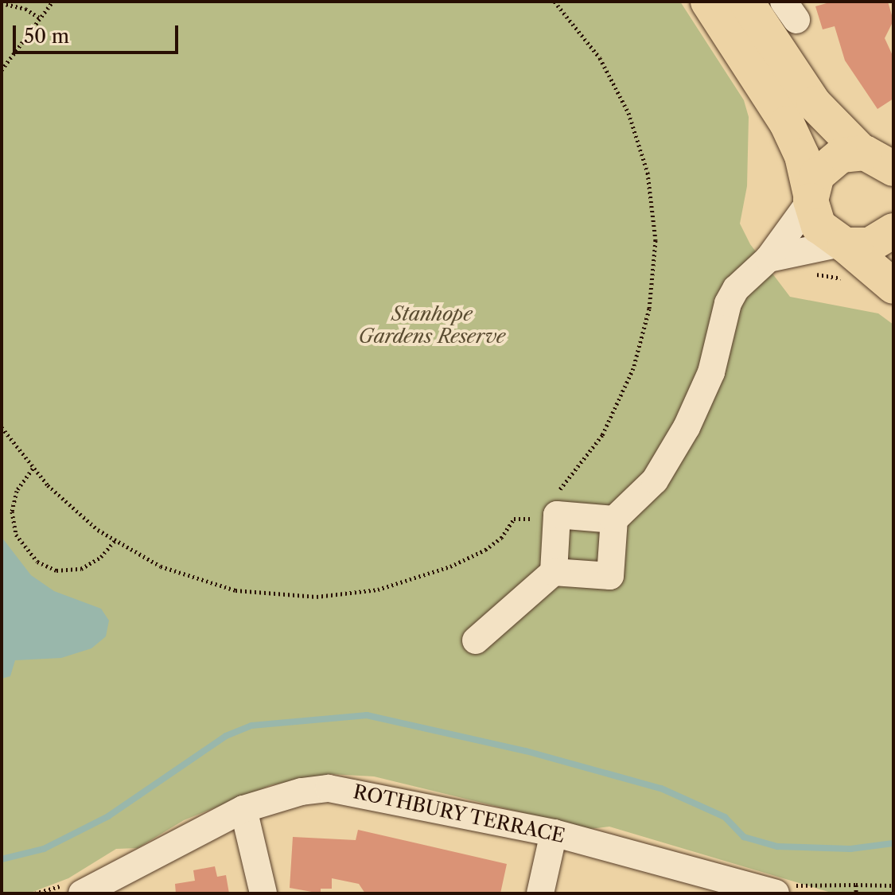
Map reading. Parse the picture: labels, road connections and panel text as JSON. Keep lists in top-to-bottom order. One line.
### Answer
{"streets":{"street":["ROTHBURY TERRACE"]},"parks":["Stanhope Gardens Reserve"],"scale_bar":"50 m"}
